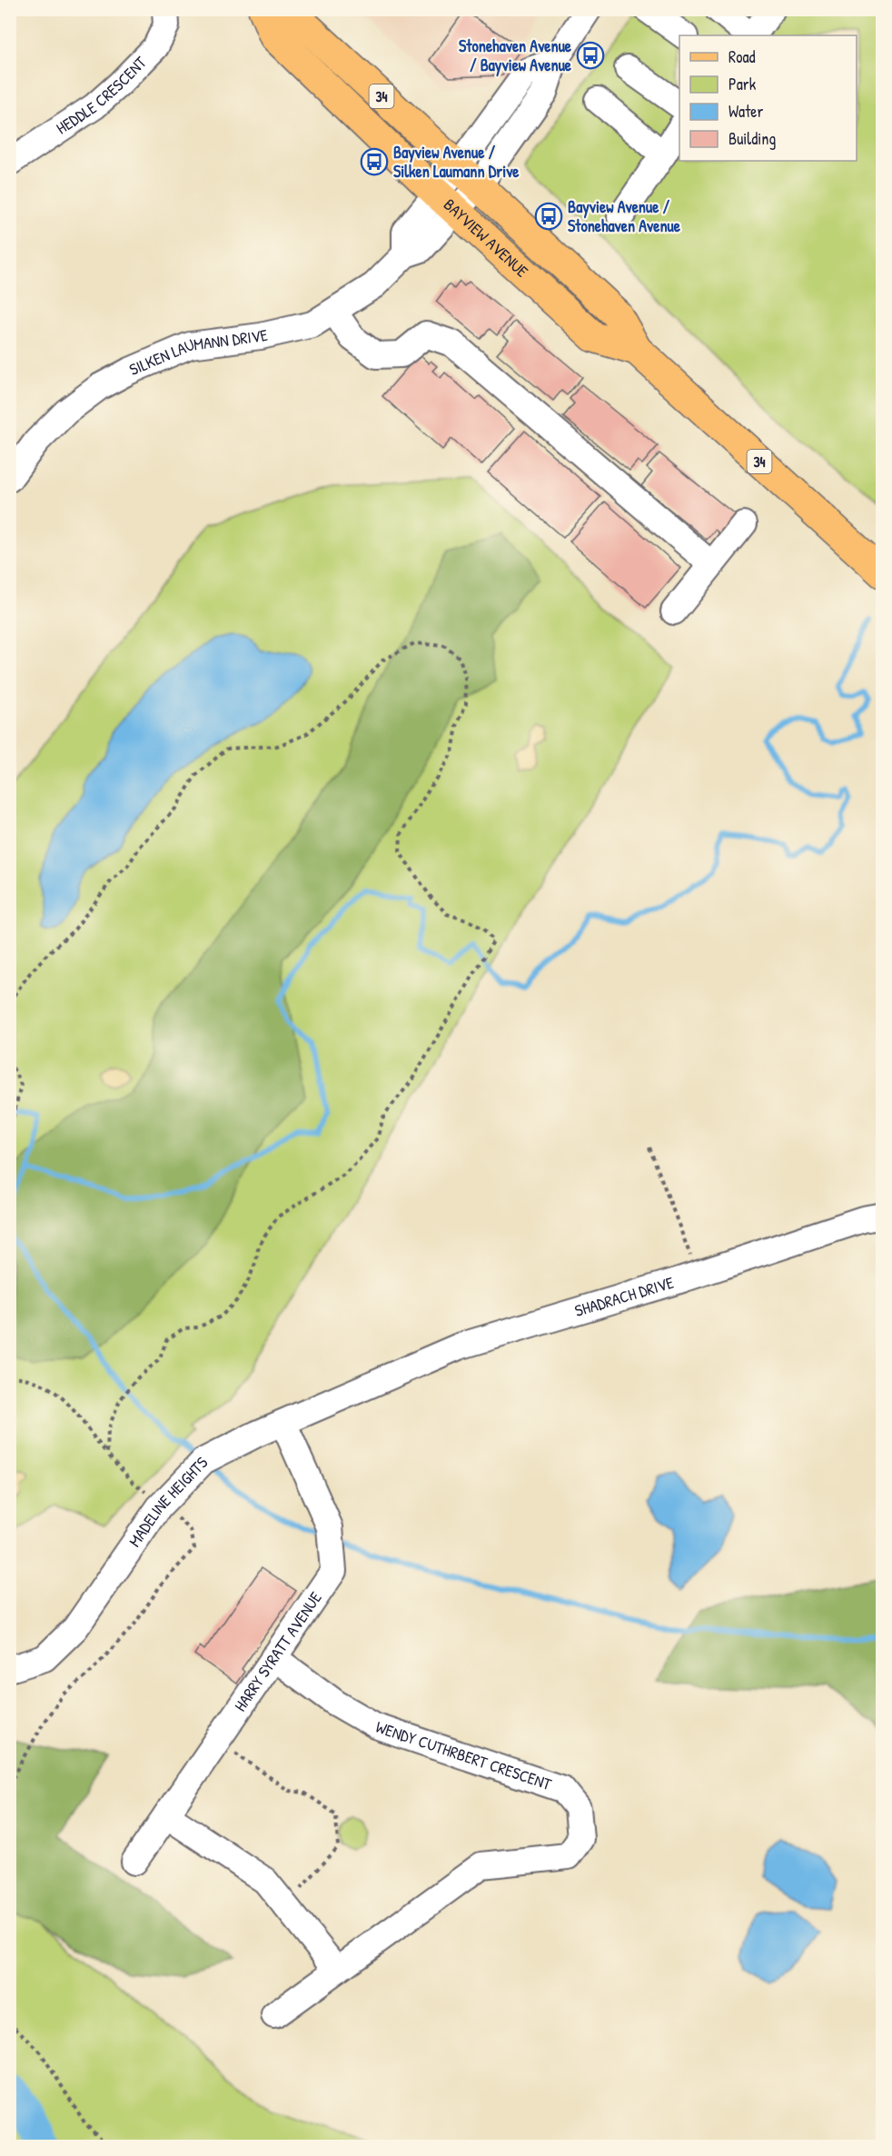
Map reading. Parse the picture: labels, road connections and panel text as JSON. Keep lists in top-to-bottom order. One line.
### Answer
{"streets":{"main road":["34","BAYVIEW AVENUE"],"street":["HEDDLE CRESCENT","SILKEN LAUMANN DRIVE","SHADRACH DRIVE","MADELINE HEIGHTS","HARRY SYRATT AVENUE","WENDY CUTHRBERT CRESCENT"]},"crossings":[["BAYVIEW AVENUE","SILKEN LAUMANN DRIVE"],["SHADRACH DRIVE","MADELINE HEIGHTS"],["MADELINE HEIGHTS","HARRY SYRATT AVENUE"],["HARRY SYRATT AVENUE","WENDY CUTHRBERT CRESCENT"]],"places":{"bus stop":["Stonehaven Avenue / Bayview Avenue","Bayview Avenue / Silken Laumann Drive","Bayview Avenue / Stonehaven Avenue"]},"legend":["Road","Park","Water","Building"]}
